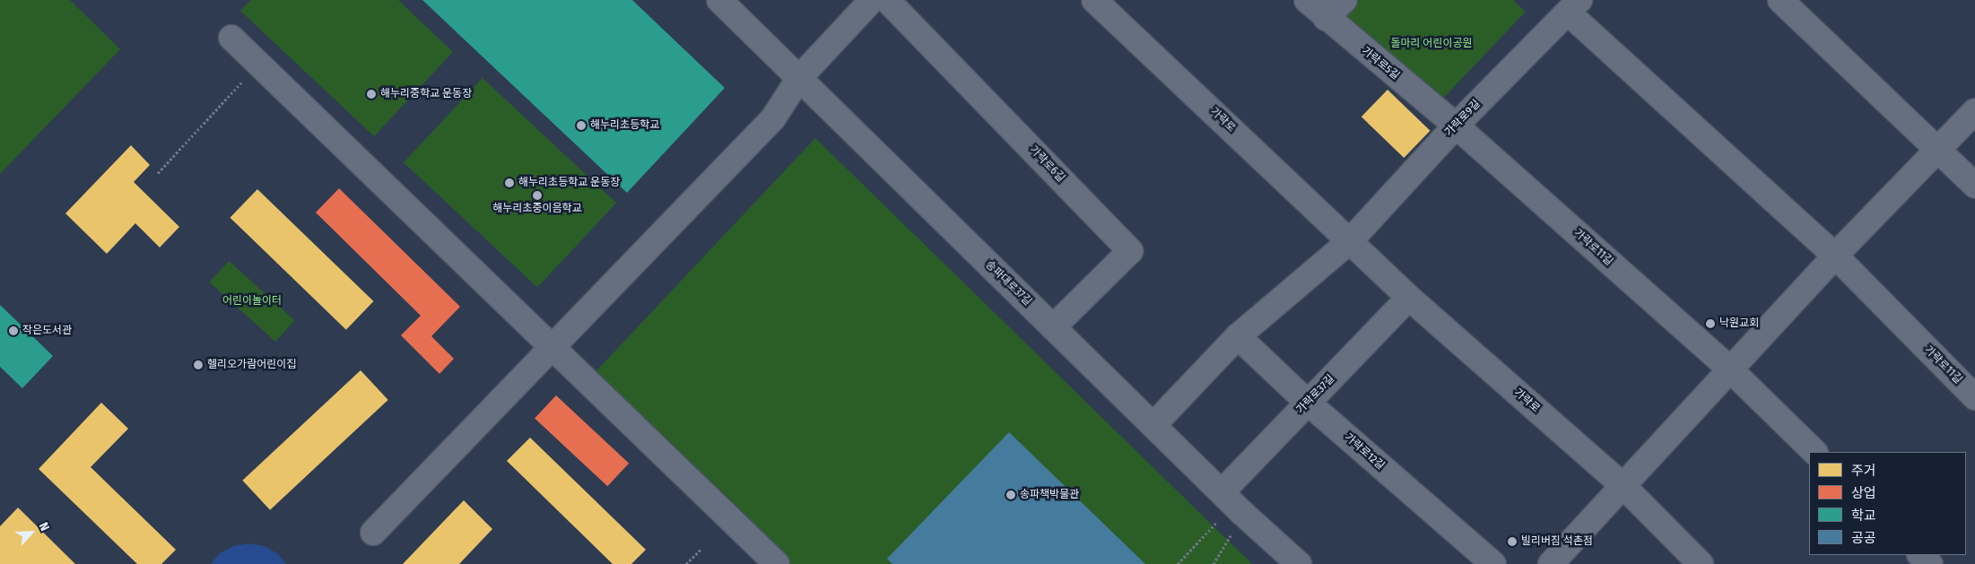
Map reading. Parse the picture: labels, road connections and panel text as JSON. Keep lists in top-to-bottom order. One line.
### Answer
{"streets":{"street":["가락로5길","가락로9길","가락로","가락로6길","가락로11길","송파대로37길","가락로37길","가락로12길"]},"crossings":[["가락로5길","가락로9길"],["가락로5길","가락로11길"],["가락로9길","가락로"],["가락로9길","가락로11길"],["가락로","가락로37길"],["가락로6길","송파대로37길"],["송파대로37길","가락로37길"],["가락로37길","가락로12길"]],"parks":["돌마리 어린이공원","어린이놀이터"],"places":["해누리중학교 운동장","해누리초등학교","해누리초등학교 운동장","해누리초중이음학교","낙원교회","작은도서관","헬리오가람어린이집","송파책박물관","빌리버짐 석촌점"],"legend":["주거","상업","학교","공공"],"north":"top right"}
